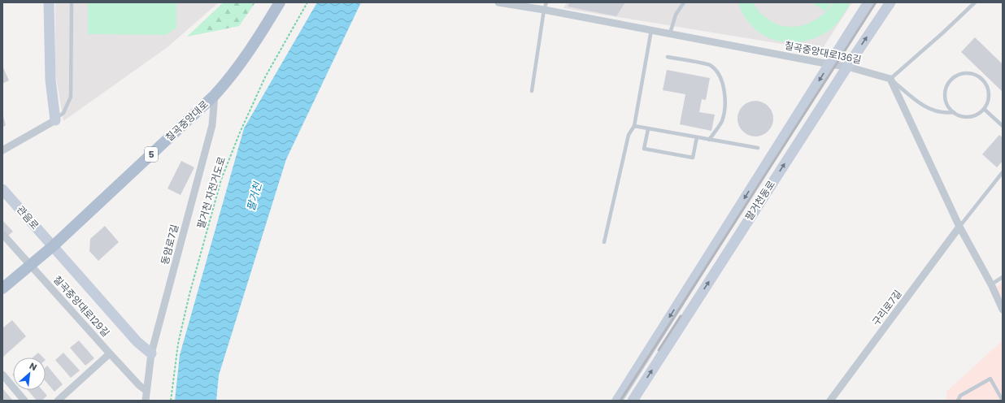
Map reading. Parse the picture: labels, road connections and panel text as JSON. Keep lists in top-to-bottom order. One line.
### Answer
{"streets":{"main road":["칠곡중앙대로","5"],"street":["칠곡중앙대로136길","팔거천동로","관음로","동암로7길","칠곡중앙대로129길","구리로7길"],"path":["팔거천 자전거도로"]},"crossings":[["칠곡중앙대로136길","팔거천동로"],["칠곡중앙대로","관음로"],["칠곡중앙대로","동암로7길"],["칠곡중앙대로","칠곡중앙대로129길"],["관음로","동암로7길"],["동암로7길","칠곡중앙대로129길"]],"water":["팔거천"],"north":"top right"}
